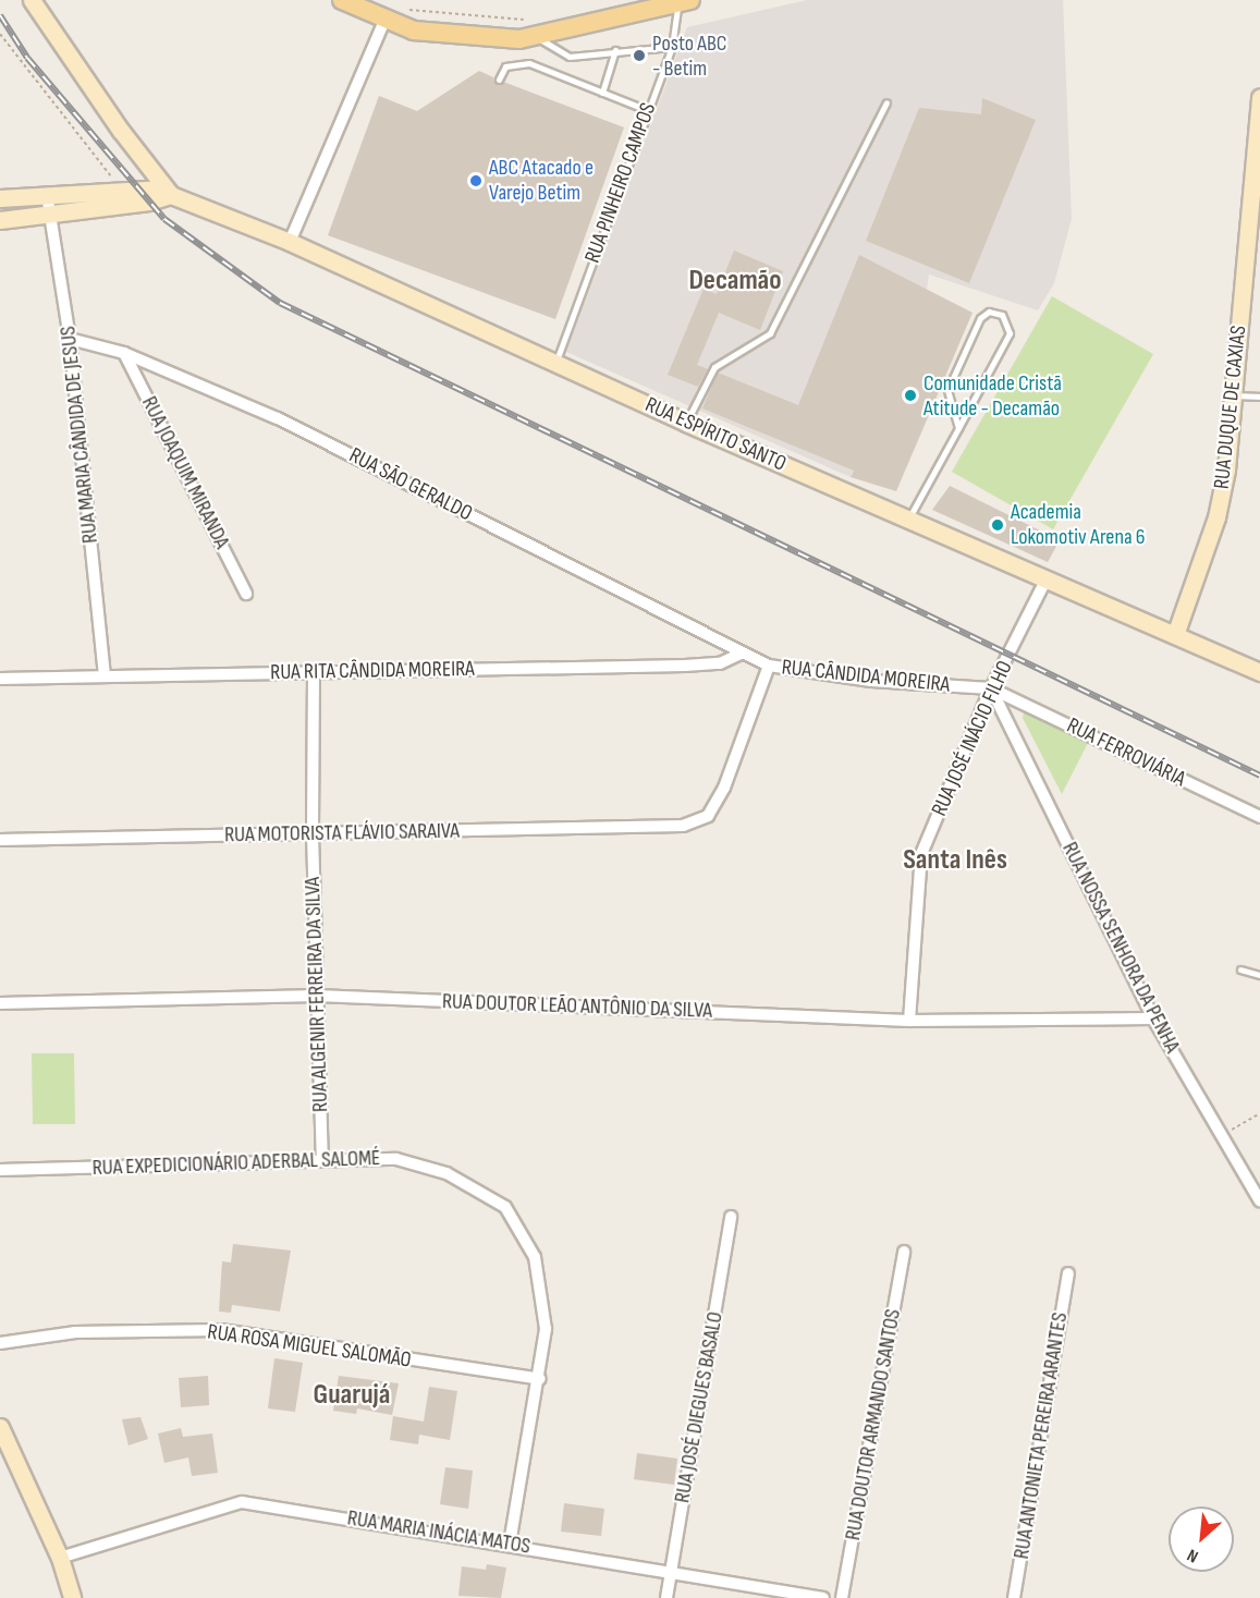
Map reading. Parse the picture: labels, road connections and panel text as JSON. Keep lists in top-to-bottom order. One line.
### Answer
{"streets":{"street":["RUA DUQUE DE CAXIAS","RUA MARIA CÂNDIDA DE JESUS","RUA ESPÍRITO SANTO","RUA JOAQUIM MIRANDA","RUA SÃO GERALDO","RUA RITA CÂNDIDA MOREIRA","RUA CÂNDIDA MOREIRA","RUA JOSÉ INÁCIO FILHO","RUA FERROVIÁRIA","RUA MOTORISTA FLÁVIO SARAIVA","RUA NOSSA SENHORA DA PENHA","RUA ALGENIR FERREIRA DA SILVA","RUA DOUTOR LEÃO ANTÔNIO DA SILVA","RUA EXPEDICIONÁRIO ADERBAL SALOMÉ","RUA ROSA MIGUEL SALOMÃO","RUA JOSÉ DIEGUES BASALO","RUA DOUTOR ARMANDO SANTOS","RUA ANTONIETA PEREIRA ARANTES","RUA MARIA INÁCIA MATOS"],"lane":["RUA PINHEIRO CAMPOS"]},"crossings":[["RUA PINHEIRO CAMPOS","RUA ESPÍRITO SANTO"],["RUA DUQUE DE CAXIAS","RUA ESPÍRITO SANTO"],["RUA MARIA CÂNDIDA DE JESUS","RUA SÃO GERALDO"],["RUA MARIA CÂNDIDA DE JESUS","RUA RITA CÂNDIDA MOREIRA"],["RUA ESPÍRITO SANTO","RUA JOSÉ INÁCIO FILHO"],["RUA JOAQUIM MIRANDA","RUA SÃO GERALDO"],["RUA SÃO GERALDO","RUA RITA CÂNDIDA MOREIRA"],["RUA SÃO GERALDO","RUA CÂNDIDA MOREIRA"],["RUA RITA CÂNDIDA MOREIRA","RUA CÂNDIDA MOREIRA"],["RUA RITA CÂNDIDA MOREIRA","RUA ALGENIR FERREIRA DA SILVA"],["RUA CÂNDIDA MOREIRA","RUA JOSÉ INÁCIO FILHO"],["RUA CÂNDIDA MOREIRA","RUA FERROVIÁRIA"],["RUA CÂNDIDA MOREIRA","RUA MOTORISTA FLÁVIO SARAIVA"],["RUA CÂNDIDA MOREIRA","RUA NOSSA SENHORA DA PENHA"],["RUA JOSÉ INÁCIO FILHO","RUA FERROVIÁRIA"],["RUA JOSÉ INÁCIO FILHO","RUA NOSSA SENHORA DA PENHA"],["RUA JOSÉ INÁCIO FILHO","RUA DOUTOR LEÃO ANTÔNIO DA SILVA"],["RUA FERROVIÁRIA","RUA NOSSA SENHORA DA PENHA"],["RUA MOTORISTA FLÁVIO SARAIVA","RUA ALGENIR FERREIRA DA SILVA"],["RUA NOSSA SENHORA DA PENHA","RUA DOUTOR LEÃO ANTÔNIO DA SILVA"],["RUA ALGENIR FERREIRA DA SILVA","RUA DOUTOR LEÃO ANTÔNIO DA SILVA"],["RUA ALGENIR FERREIRA DA SILVA","RUA EXPEDICIONÁRIO ADERBAL SALOMÉ"],["RUA EXPEDICIONÁRIO ADERBAL SALOMÉ","RUA ROSA MIGUEL SALOMÃO"],["RUA EXPEDICIONÁRIO ADERBAL SALOMÉ","RUA MARIA INÁCIA MATOS"],["RUA JOSÉ DIEGUES BASALO","RUA MARIA INÁCIA MATOS"]],"districts":["Decamão","Santa Inês","Guarujá"],"places":["Posto ABC - Betim","ABC Atacado e Varejo Betim","Comunidade Cristã Atitude - Decamão","Academia Lokomotiv Arena 6"],"north":"bottom left"}
